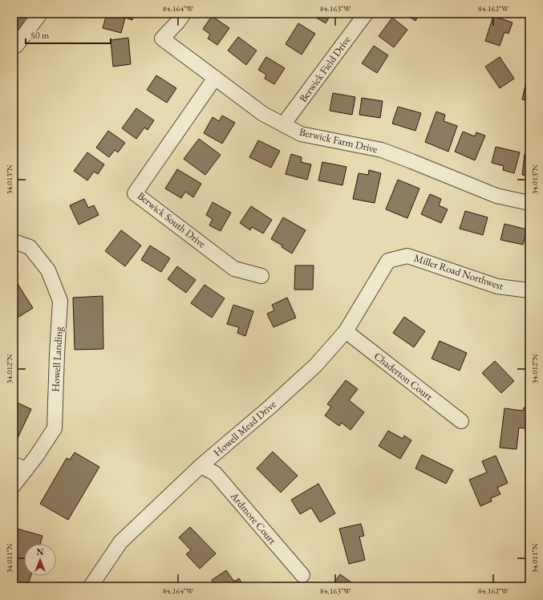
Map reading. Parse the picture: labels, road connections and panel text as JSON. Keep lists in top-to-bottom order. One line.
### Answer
{"streets":{"street":["Berwick Field Drive","Berwick Farm Drive","Berwick South Drive","Miller Road Northwest","Howell Landing","Chaderton Court","Howell Mead Drive","Ardmore Court"]},"crossings":[["Berwick Field Drive","Berwick Farm Drive"],["Berwick Farm Drive","Berwick South Drive"],["Miller Road Northwest","Howell Mead Drive"],["Chaderton Court","Howell Mead Drive"],["Howell Mead Drive","Ardmore Court"]],"scale_bar":"50 m","north":"top","coordinates":["84.164°W","84.163°W","84.162°W","34.013°N","34.012°N","34.011°N"]}
